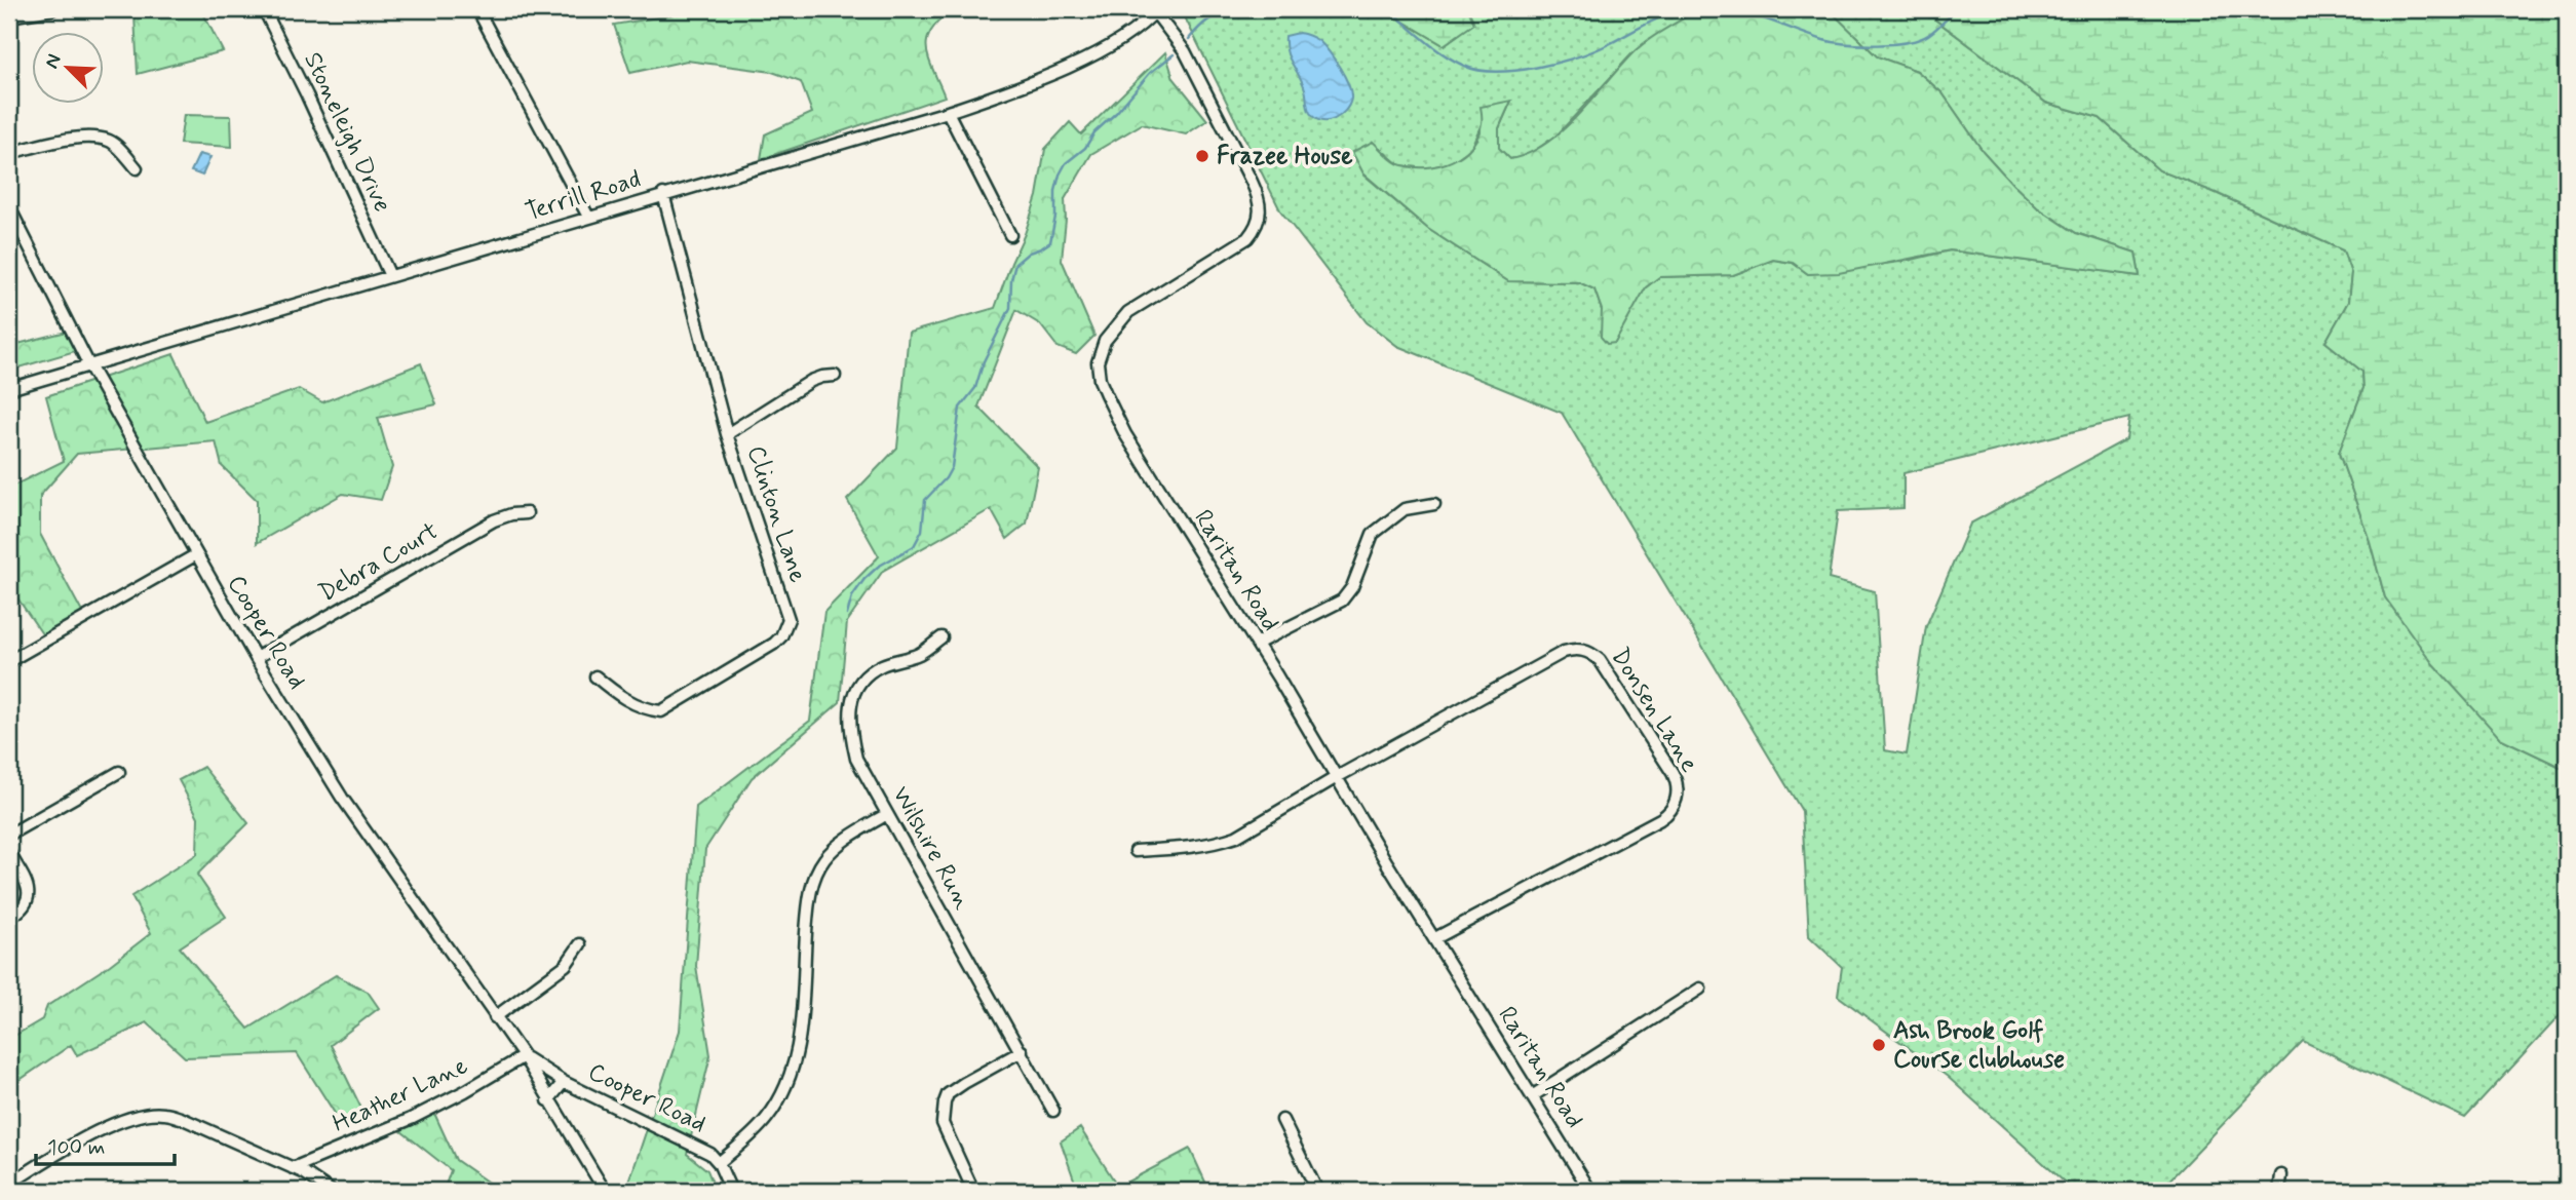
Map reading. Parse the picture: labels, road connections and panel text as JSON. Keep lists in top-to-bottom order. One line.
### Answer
{"streets":{"street":["Stoneleigh Drive","Terrill Road","Clinton Lane","Debra Court","Raritan Road","Cooper Road","Donsen Lane","Wilshire Run","Heather Lane"]},"crossings":[["Stoneleigh Drive","Terrill Road"],["Terrill Road","Clinton Lane"],["Terrill Road","Raritan Road"],["Terrill Road","Cooper Road"],["Debra Court","Cooper Road"],["Raritan Road","Donsen Lane"],["Cooper Road","Heather Lane"]],"places":["Frazee House","Ash Brook Golf Course clubhouse"],"scale_bar":"100 m","north":"top left"}
